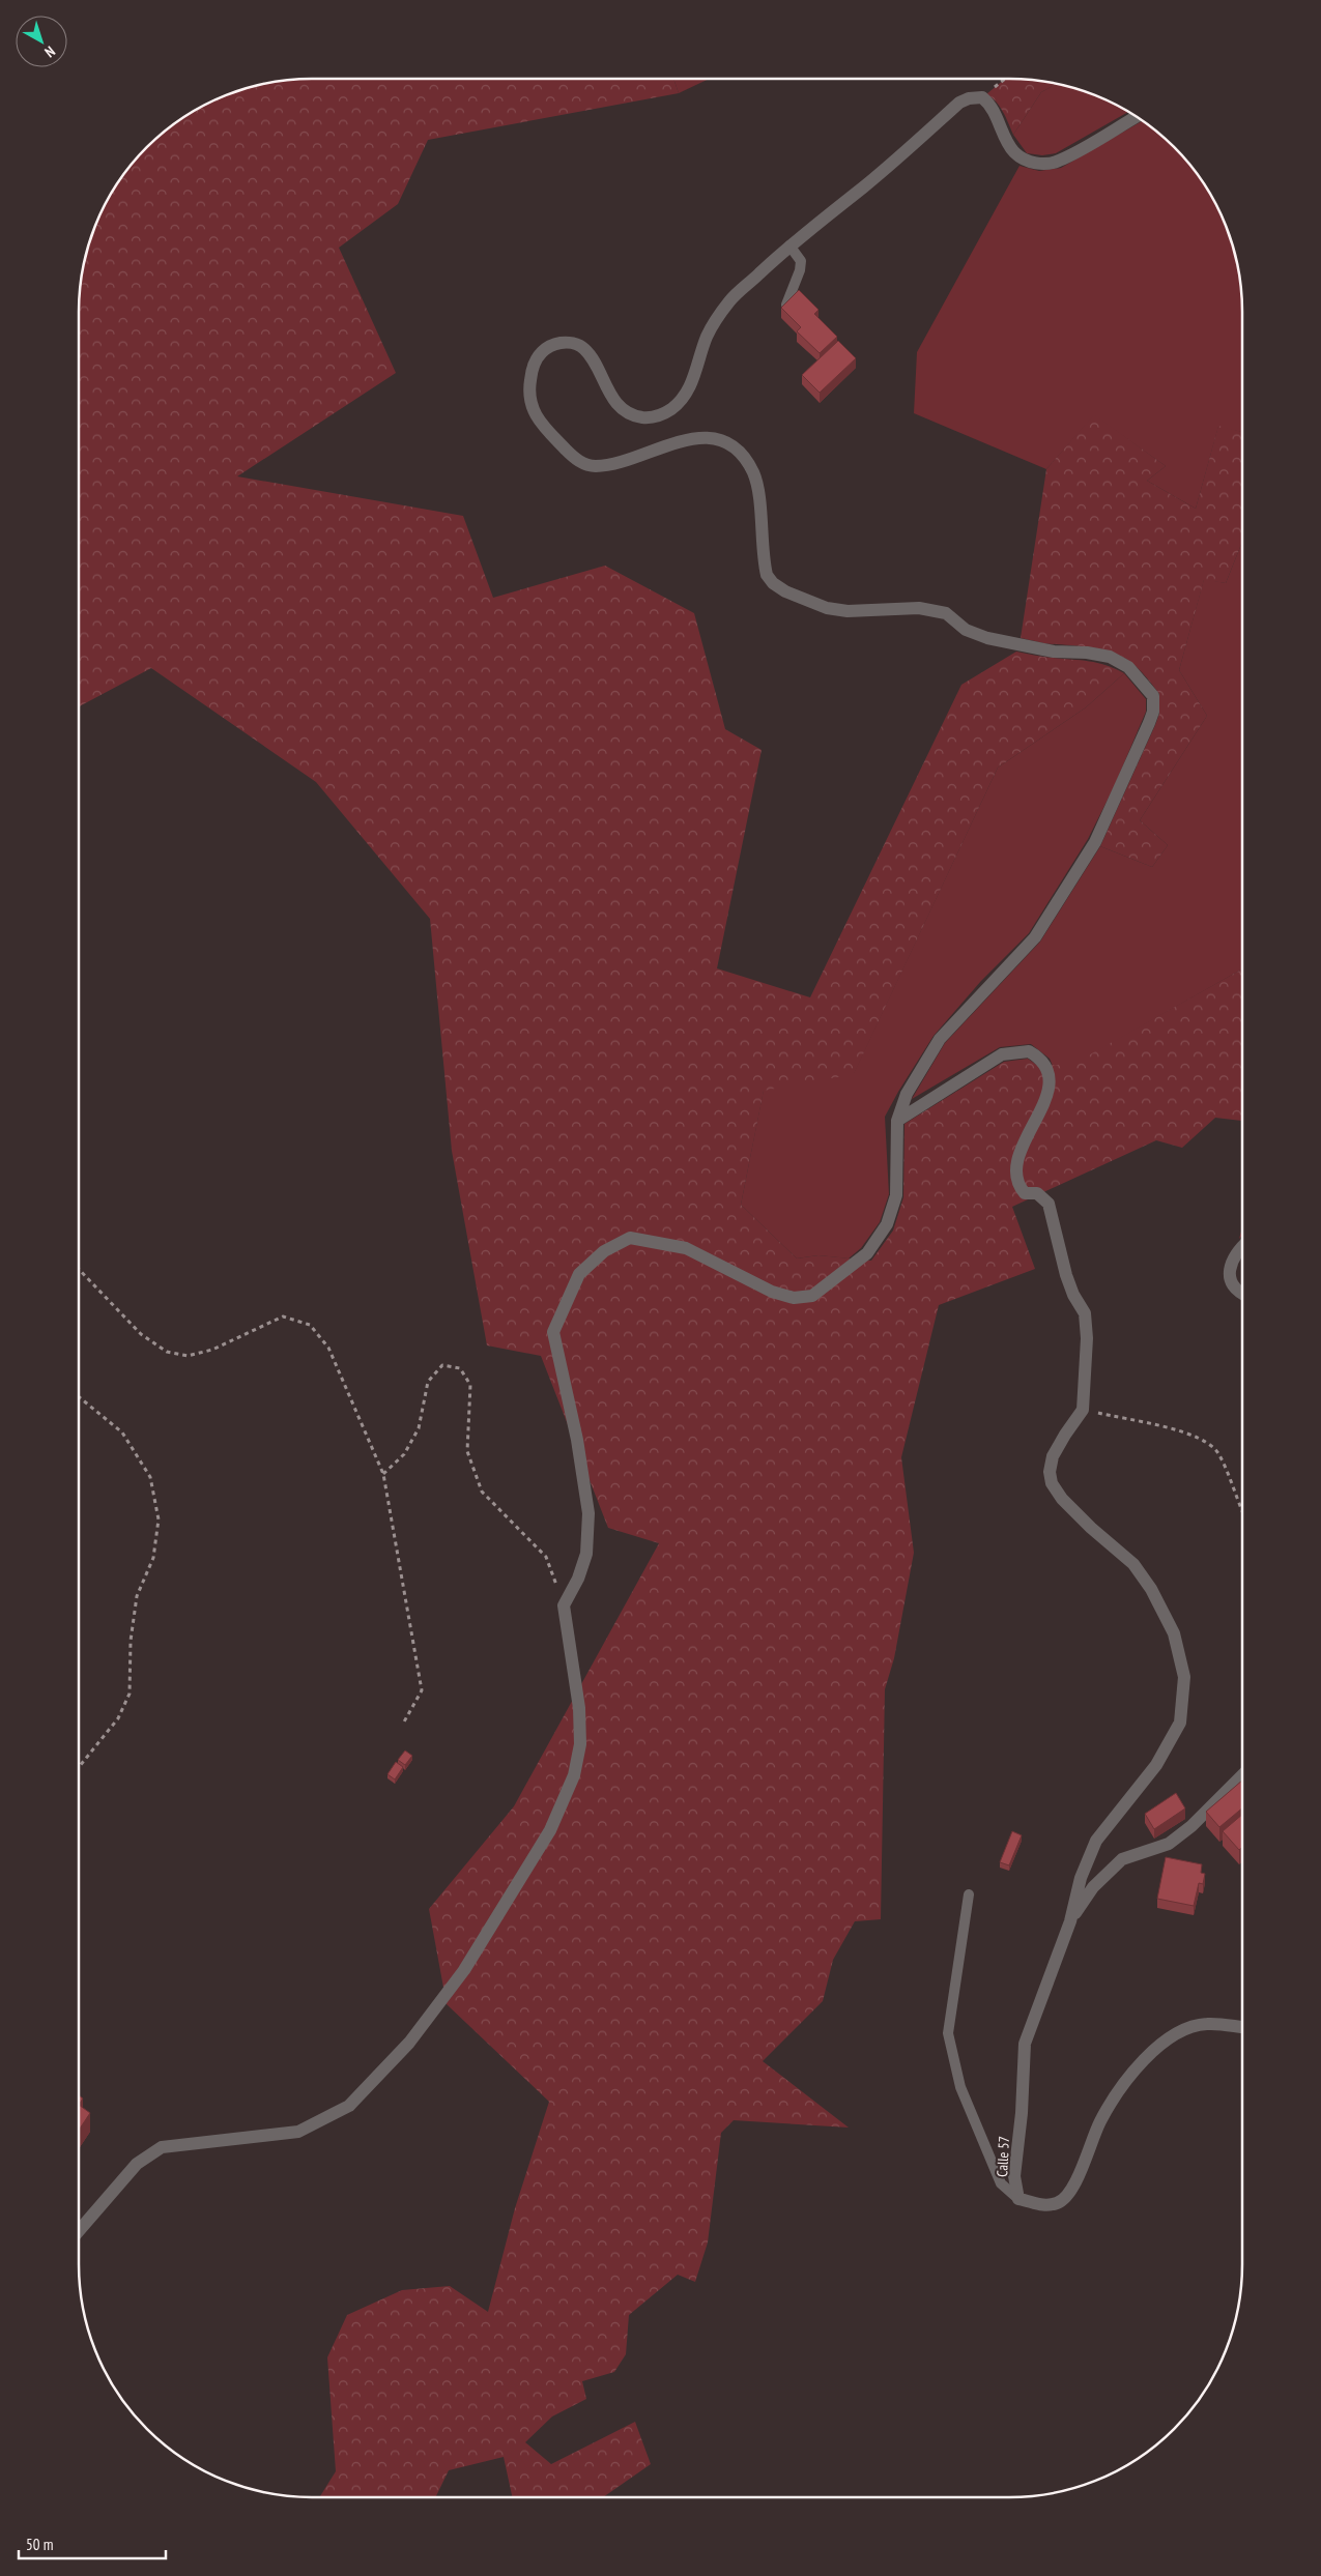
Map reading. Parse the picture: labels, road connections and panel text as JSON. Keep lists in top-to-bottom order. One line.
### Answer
{"streets":{"street":["Calle 57"]},"scale_bar":"50 m","north":"bottom right"}
